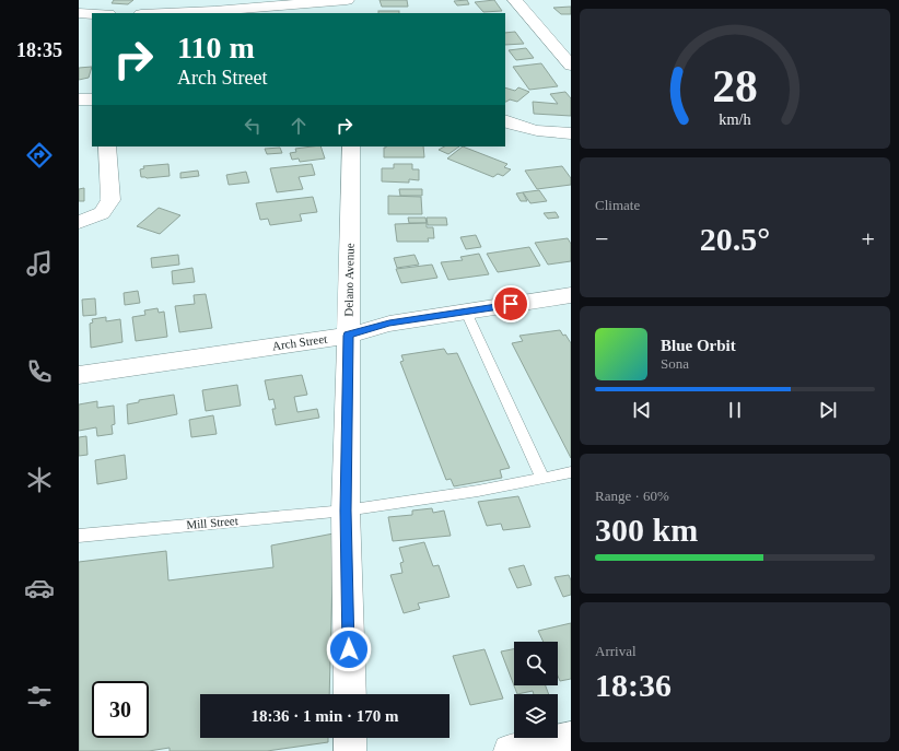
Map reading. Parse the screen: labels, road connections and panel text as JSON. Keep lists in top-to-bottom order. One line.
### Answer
{"streets":{"street":["Delano Avenue","Arch Street"],"lane":["Mill Street"]},"crossings":[["Delano Avenue","Arch Street"],["Delano Avenue","Mill Street"]],"page":{"tabs":"18:35","turn":["110 m","Arch Street"],"tile":["Climate",["Range · 60%","300 km"],["Arrival","18:36"]],"heat":["−","20.5°","+"],"song":["Blue Orbit","Sona"],"limit":"30","trip":"18:36 · 1 min · 170 m","gauge":["28","km/h"]}}
